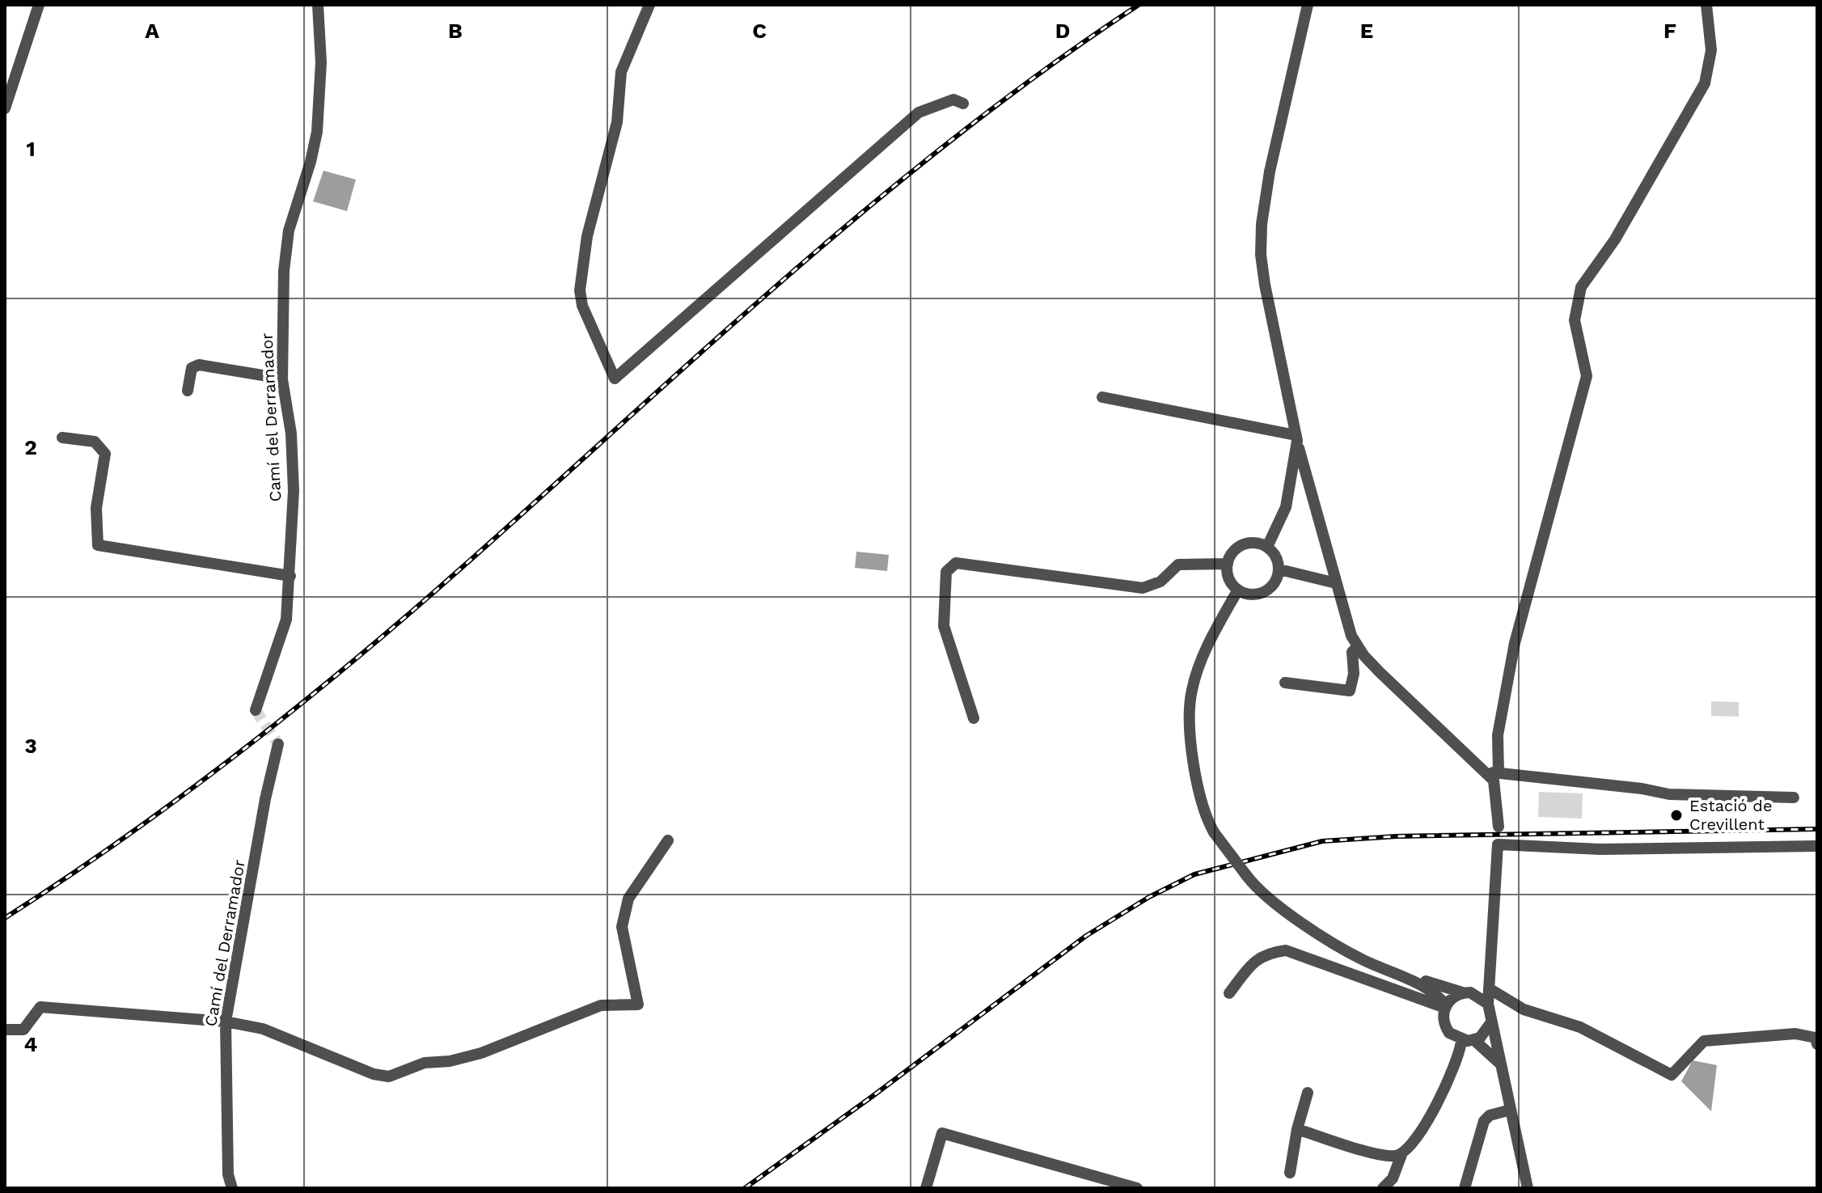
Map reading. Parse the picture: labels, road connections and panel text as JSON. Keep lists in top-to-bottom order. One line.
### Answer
{"streets":{"street":["Camí del Derramador"]},"places":["Estació de Crevillent"],"grid":{"columns":["A","B","C","D","E","F"],"rows":["1","2","3","4"]}}
